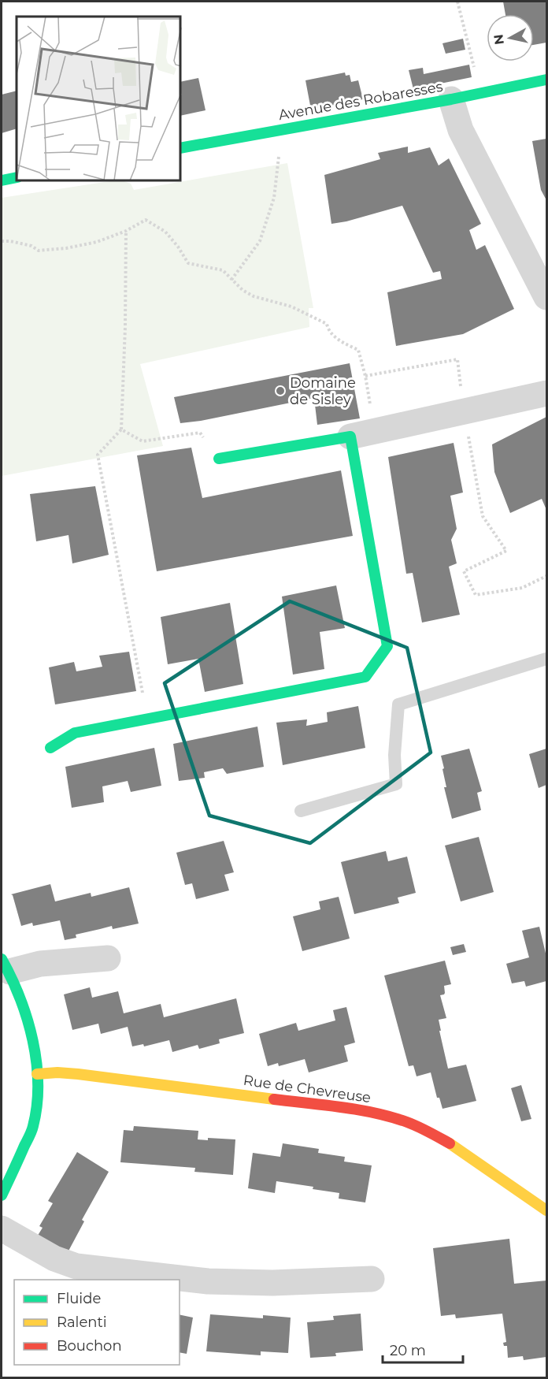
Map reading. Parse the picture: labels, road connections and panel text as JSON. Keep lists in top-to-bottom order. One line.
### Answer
{"streets":{"street":["Avenue des Robaresses","Rue de Chevreuse"]},"places":["Domaine de Sisley"],"legend":["Fluide","Ralenti","Bouchon"],"scale_bar":"20 m","north":"left"}
